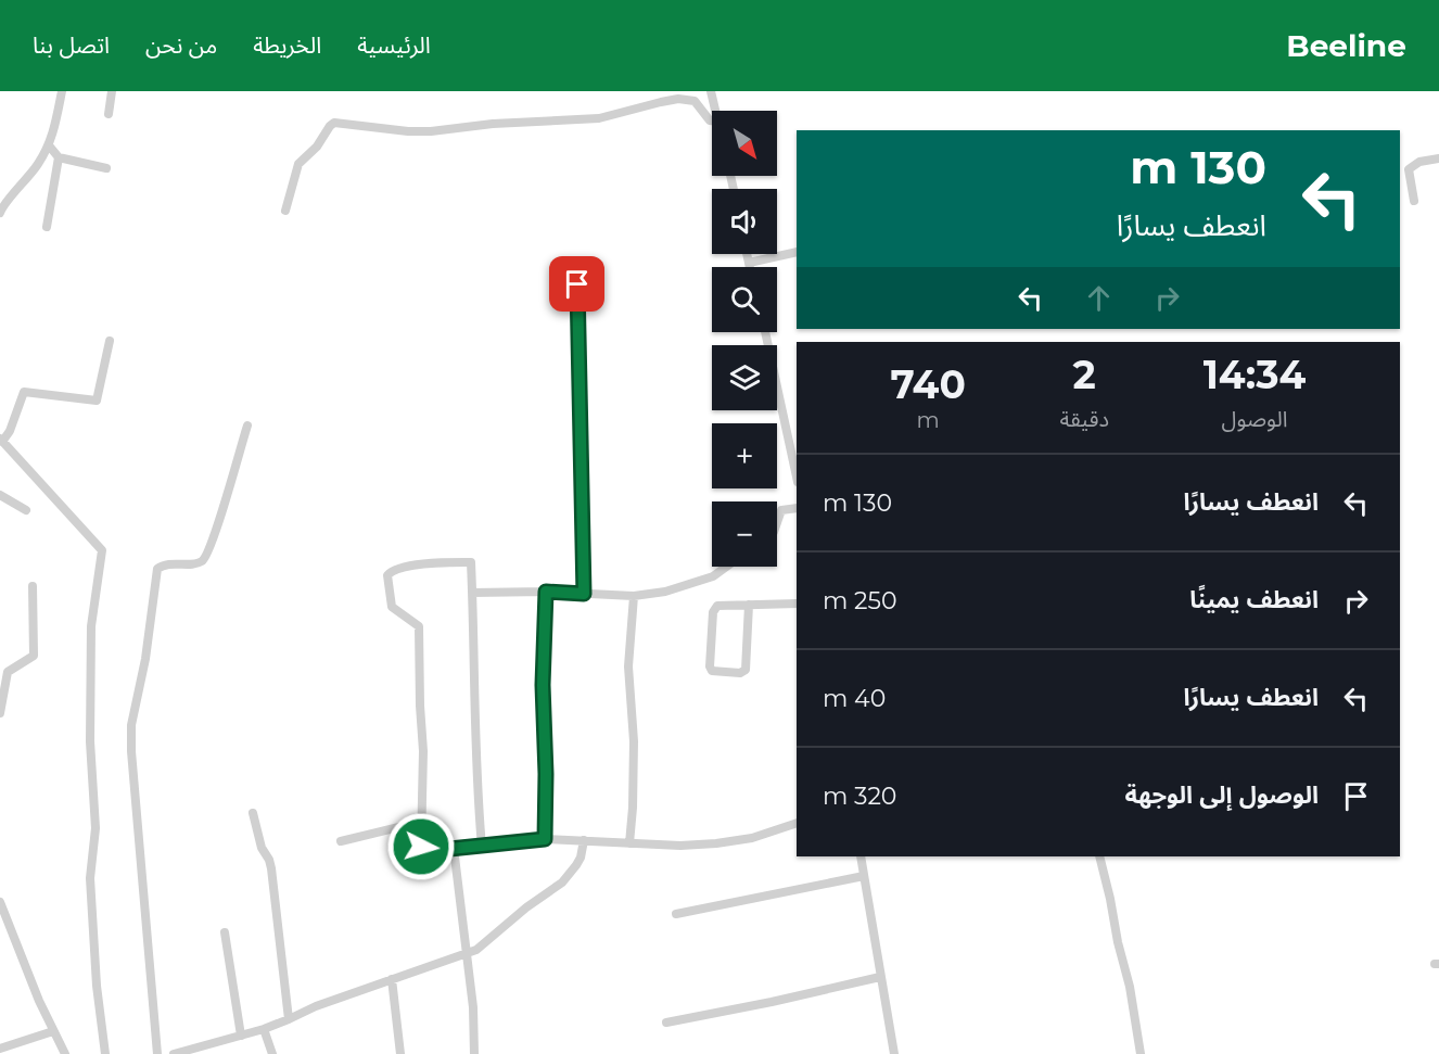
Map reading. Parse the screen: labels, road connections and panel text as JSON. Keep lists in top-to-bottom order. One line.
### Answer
{"north":"bottom right","page":{"header":"Beeline","nav":["الرئيسية","الخريطة","من نحن","اتصل بنا"],"map_buttons":["+","−"],"turn":["130 m","انعطف يسارًا"],"eta":["14:34","الوصول","2","دقيقة","740","m"],"list":[{"name":"انعطف يسارًا","value":"130 m"},{"name":"انعطف يمينًا","value":"250 m"},{"name":"انعطف يسارًا","value":"40 m"},{"name":"الوصول إلى الوجهة","value":"320 m"}]}}
